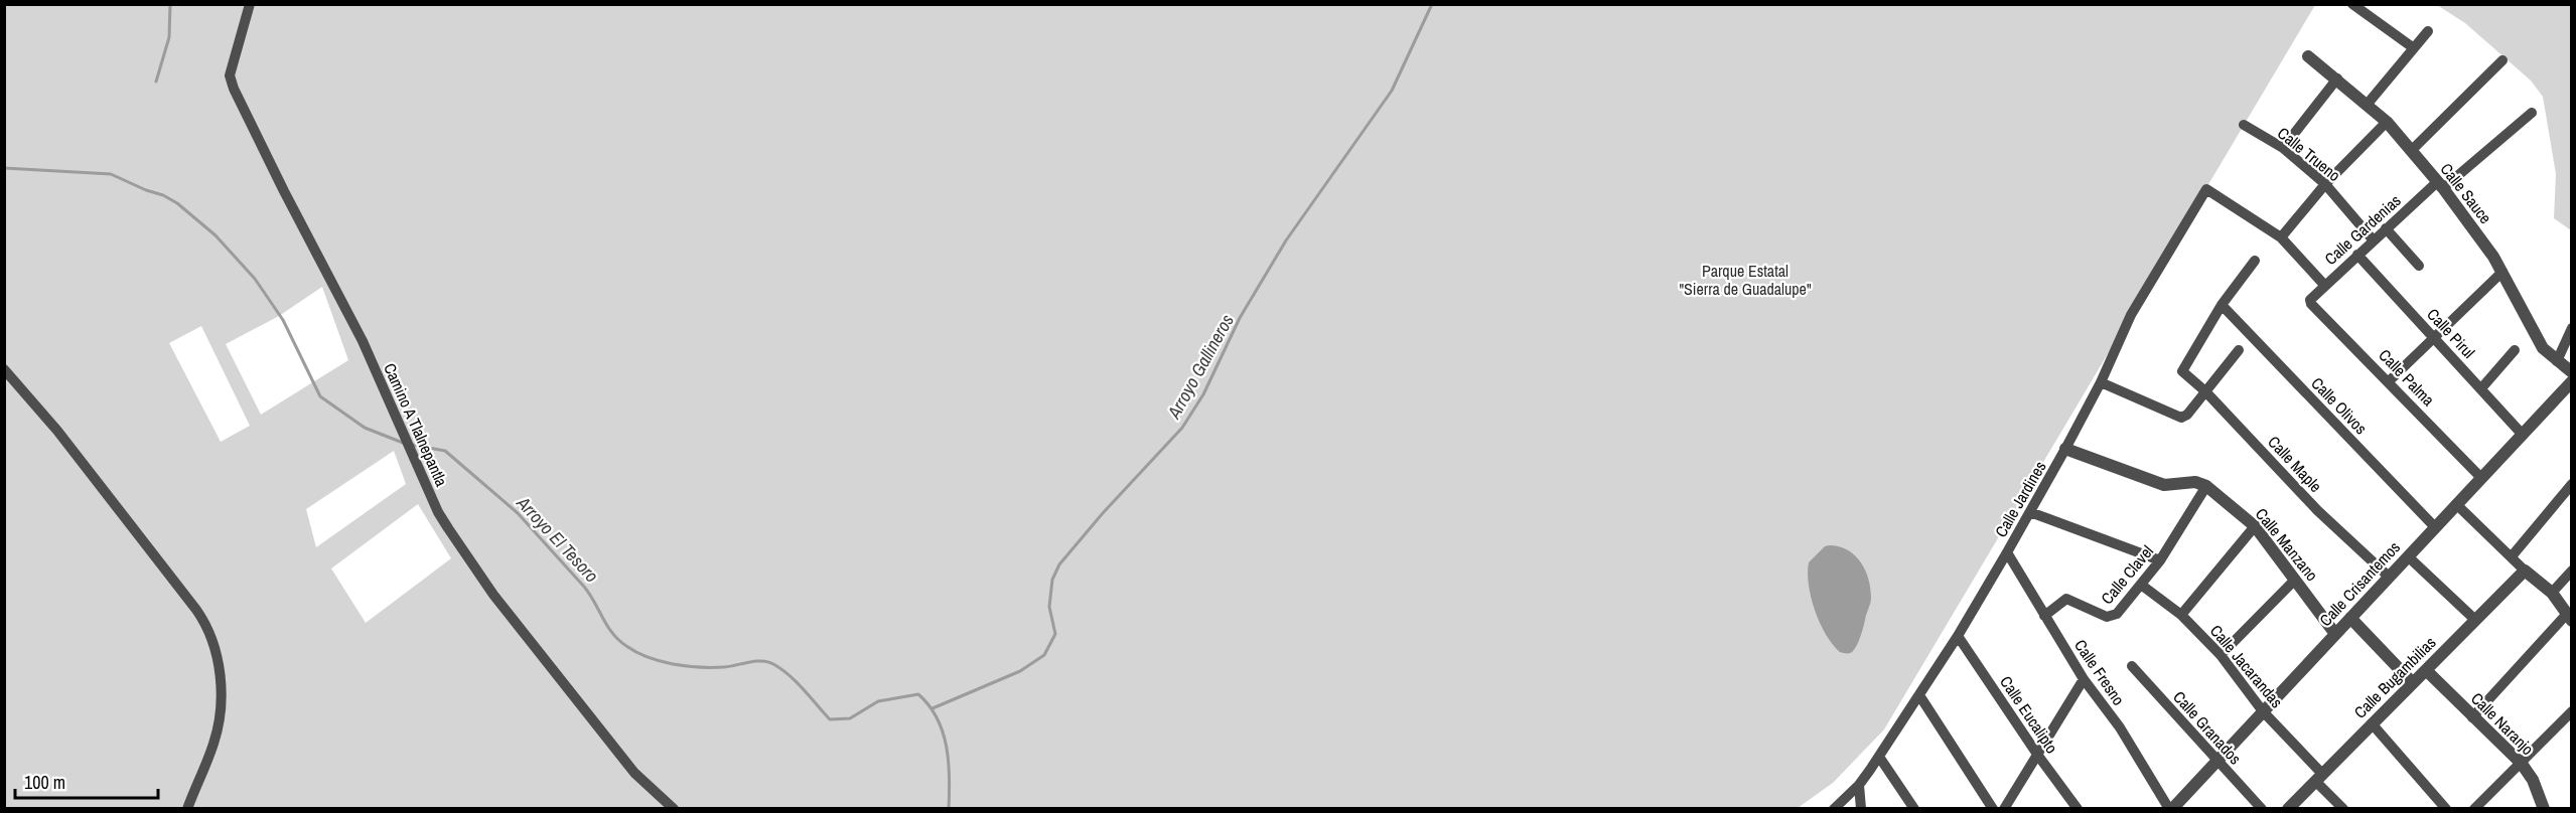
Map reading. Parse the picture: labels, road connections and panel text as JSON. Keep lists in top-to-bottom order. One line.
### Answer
{"streets":{"street":["Calle Trueno","Calle Sauce","Calle Gardenias","Calle Pirul","Calle Palma","Calle Olivos","Camino A Tlalnepantla","Calle Maple","Calle Jardines","Calle Manzano","Calle Clavel","Calle Crisantemos","Calle Jacarandas","Calle Fresno","Calle Bugambilias","Calle Eucalipto","Calle Naranjo","Calle Granados"]},"crossings":[["Calle Trueno","Calle Gardenias"],["Calle Sauce","Calle Gardenias"],["Calle Gardenias","Calle Pirul"],["Calle Gardenias","Calle Palma"],["Calle Pirul","Calle Crisantemos"],["Calle Palma","Calle Crisantemos"],["Calle Olivos","Calle Maple"],["Calle Olivos","Calle Crisantemos"],["Calle Maple","Calle Crisantemos"],["Calle Jardines","Calle Fresno"],["Calle Jardines","Calle Eucalipto"],["Calle Manzano","Calle Clavel"],["Calle Manzano","Calle Crisantemos"],["Calle Clavel","Calle Jacarandas"],["Calle Clavel","Calle Fresno"],["Calle Crisantemos","Calle Jacarandas"],["Calle Crisantemos","Calle Fresno"],["Calle Crisantemos","Calle Granados"],["Calle Jacarandas","Calle Bugambilias"],["Calle Bugambilias","Calle Naranjo"]],"water":["Arroyo Gallineros","Arroyo El Tesoro"],"parks":["Parque Estatal \"Sierra de Guadalupe\""],"scale_bar":"100 m"}
